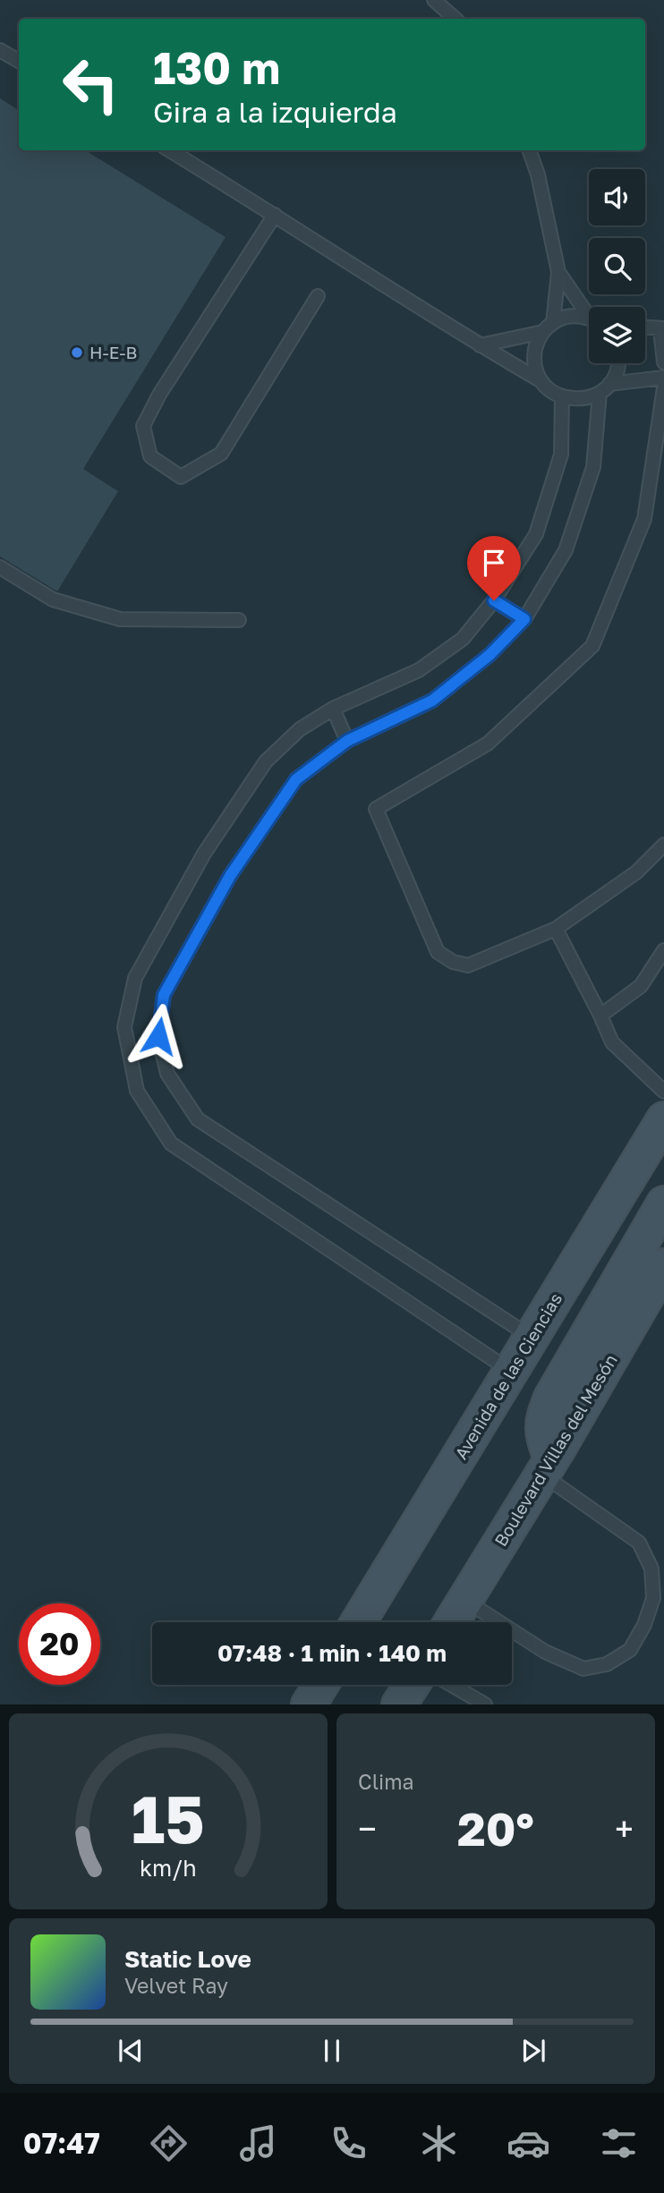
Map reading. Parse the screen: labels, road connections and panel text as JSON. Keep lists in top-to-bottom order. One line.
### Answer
{"streets":{"main road":["Avenida de las Ciencias","Boulevard Villas del Mesón"]},"places":["H-E-B"],"page":{"turn":["130 m","Gira a la izquierda"],"limit":"20","trip":"07:48 · 1 min · 140 m","tile":"Clima","heat":["−","20°","+"],"song":["Static Love","Velvet Ray"],"tabs":"07:47","gauge":["15","km/h"]}}
